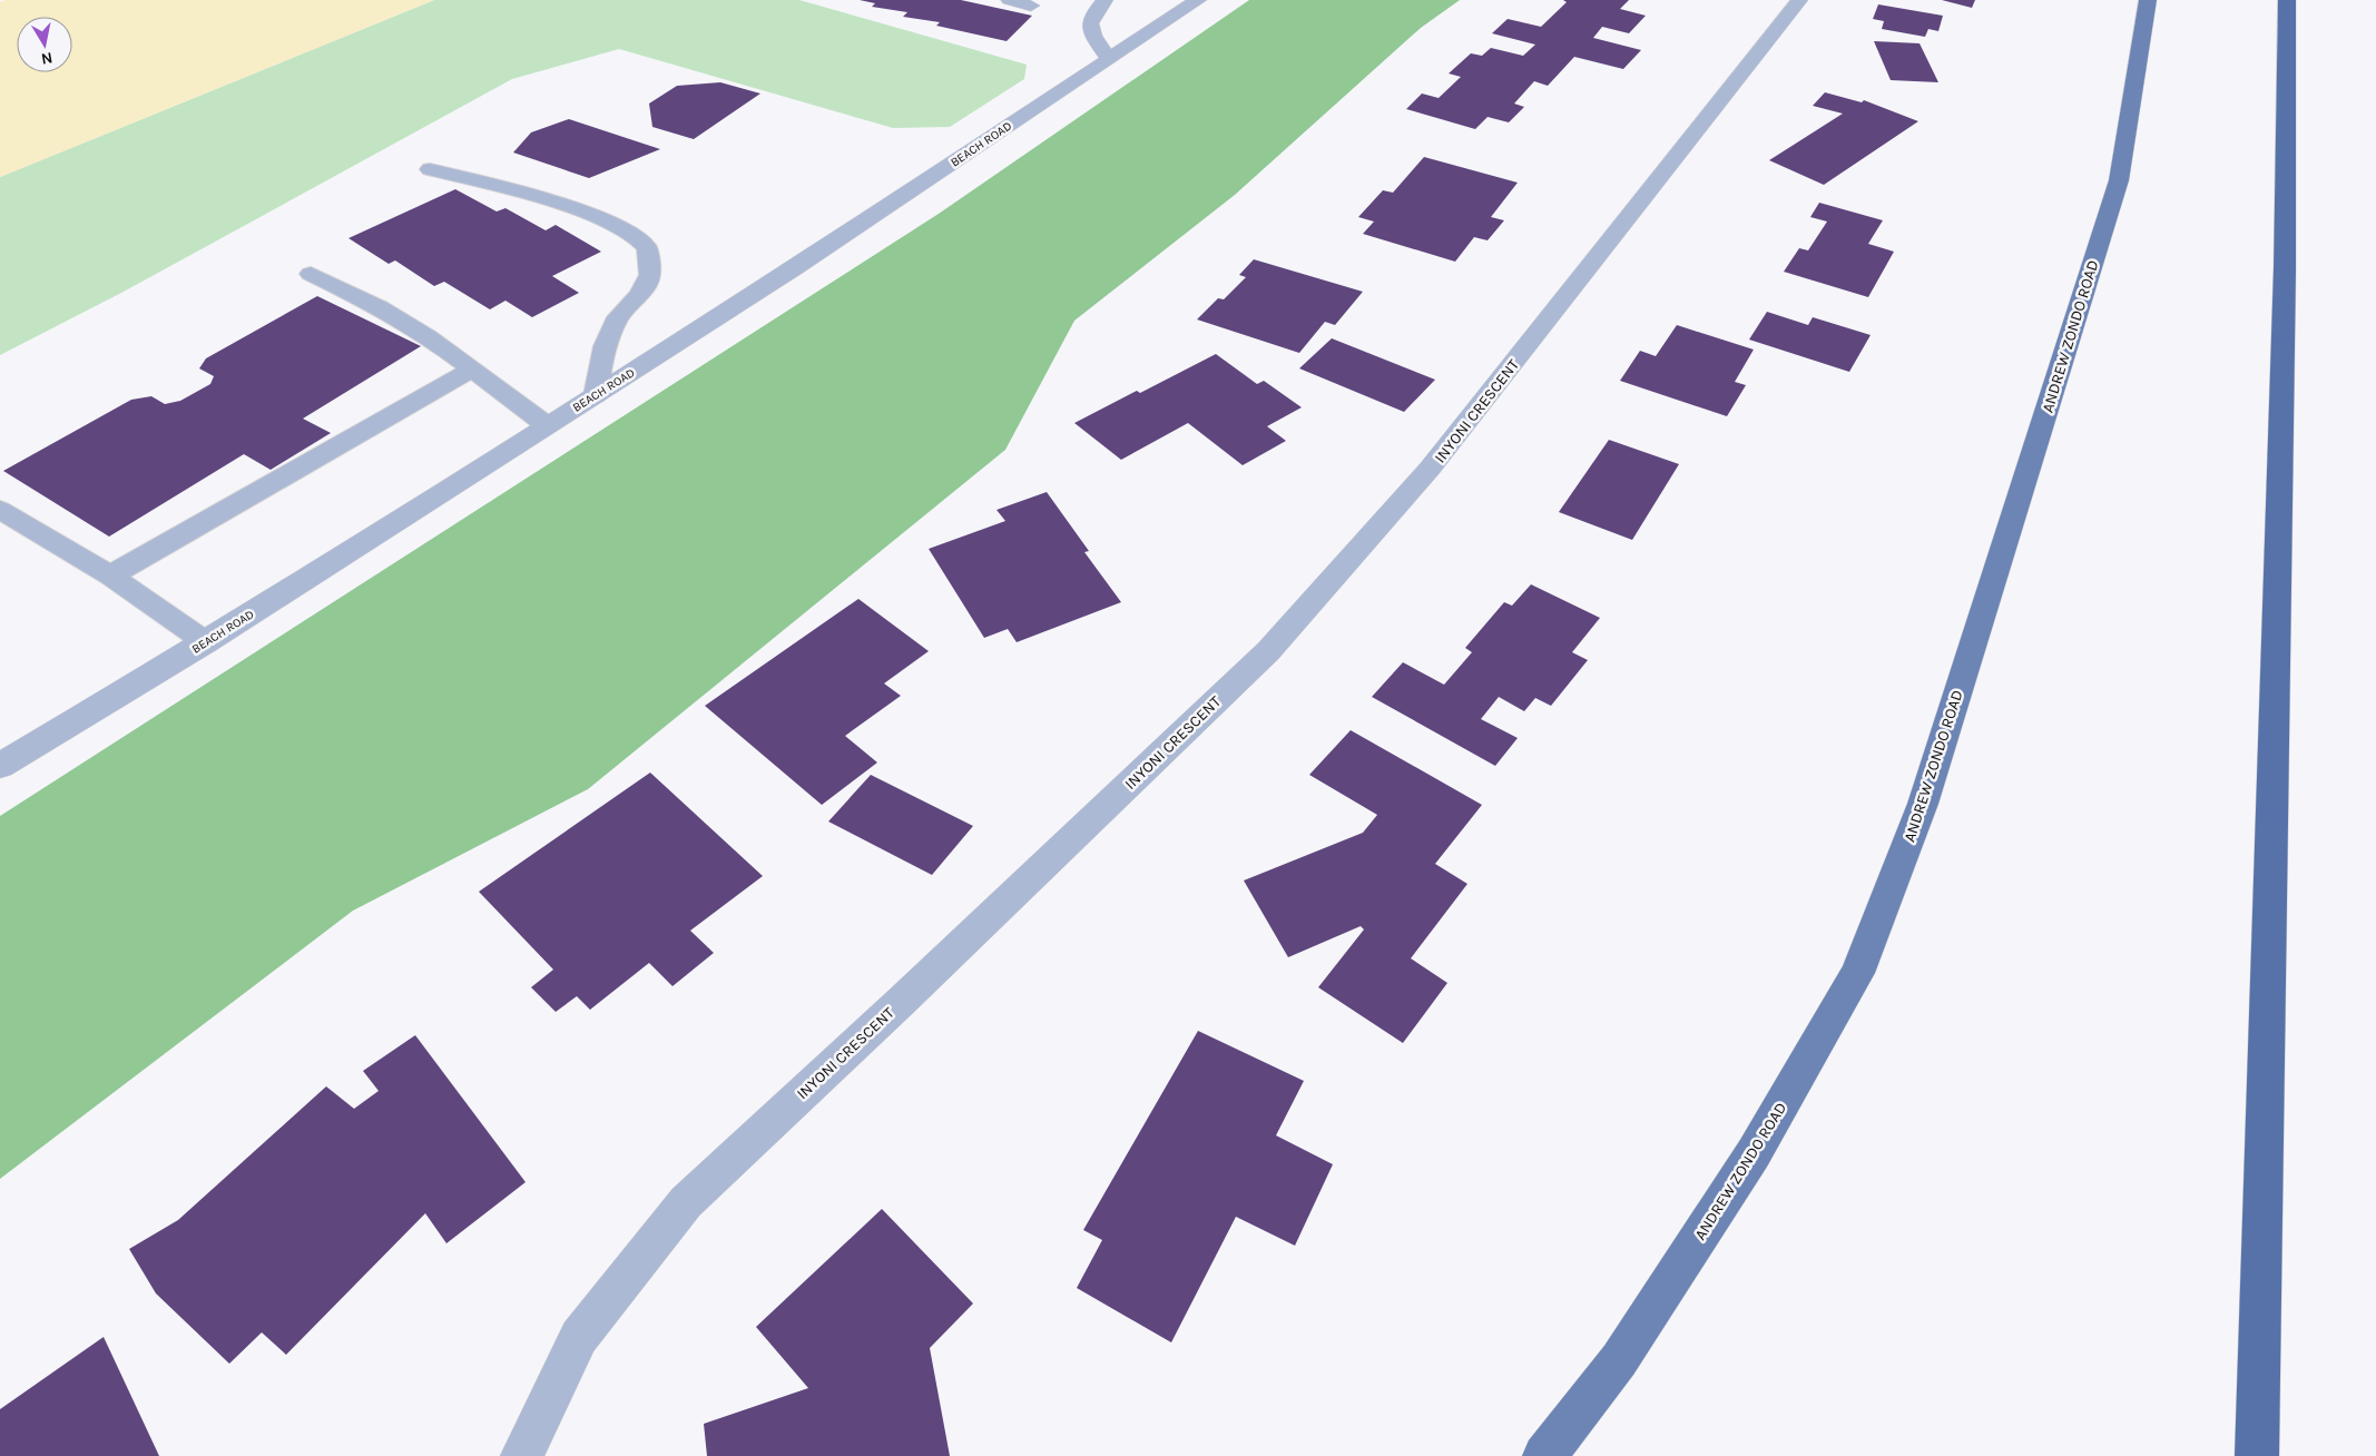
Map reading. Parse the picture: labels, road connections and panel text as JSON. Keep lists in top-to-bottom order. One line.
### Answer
{"streets":{"main road":["ANDREW ZONDO ROAD"],"street":["BEACH ROAD","INYONI CRESCENT"]},"north":"bottom"}
